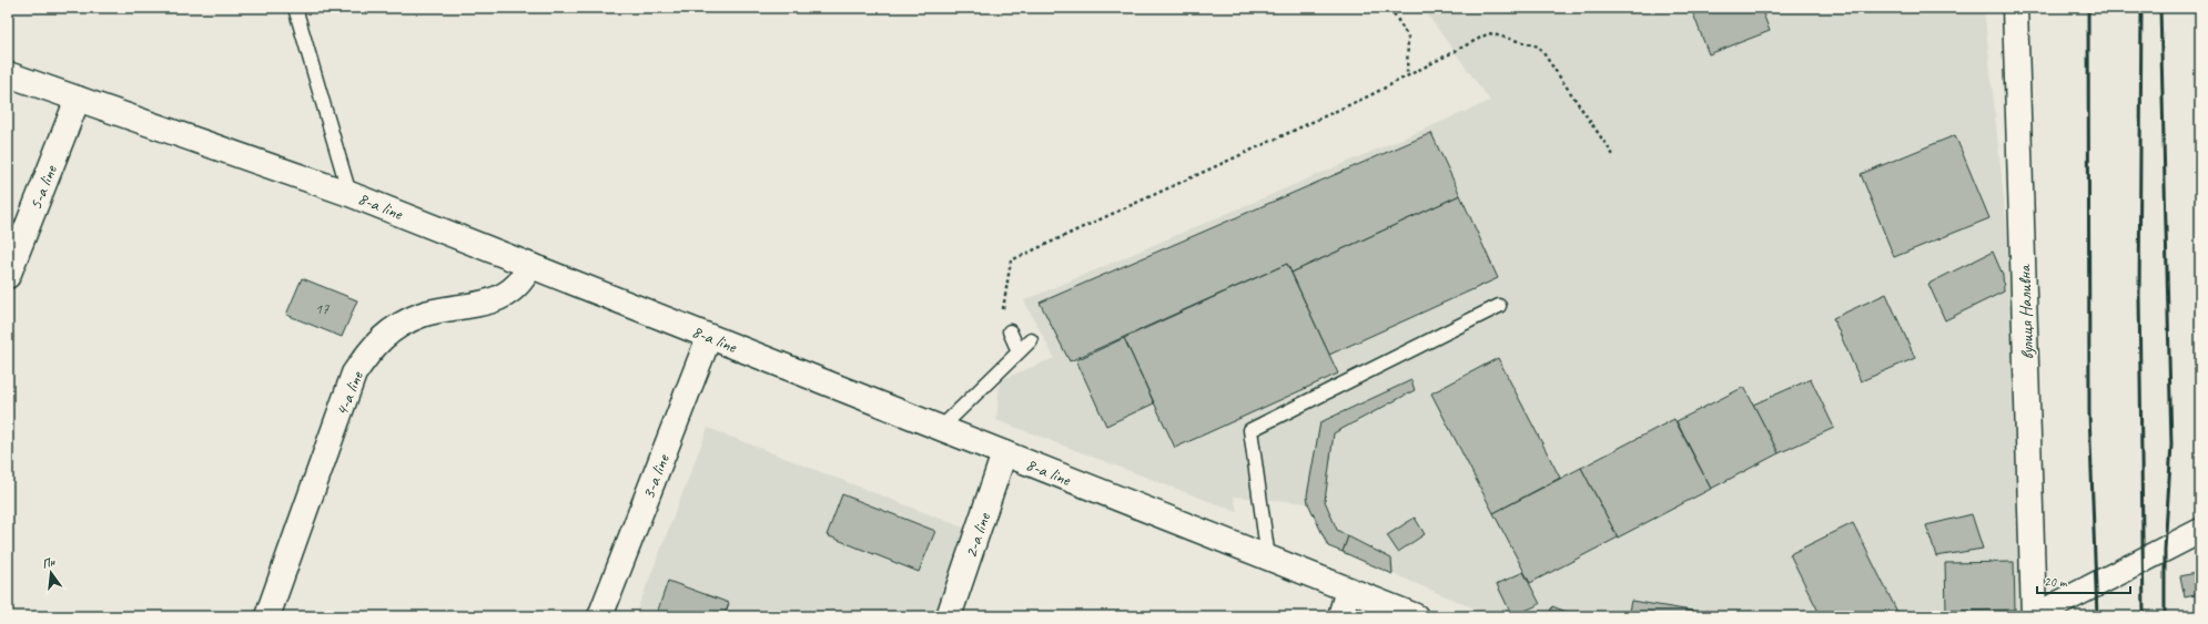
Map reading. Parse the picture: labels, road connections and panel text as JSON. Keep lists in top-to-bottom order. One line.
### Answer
{"streets":{"street":["5-a line","8-a line","вулиця Наливна","4-a line","3-a line","2-a line"]},"crossings":[["5-a line","8-a line"],["8-a line","4-a line"],["8-a line","3-a line"],["8-a line","2-a line"]],"house_numbers":["17"],"scale_bar":"20 m","north":"top"}
